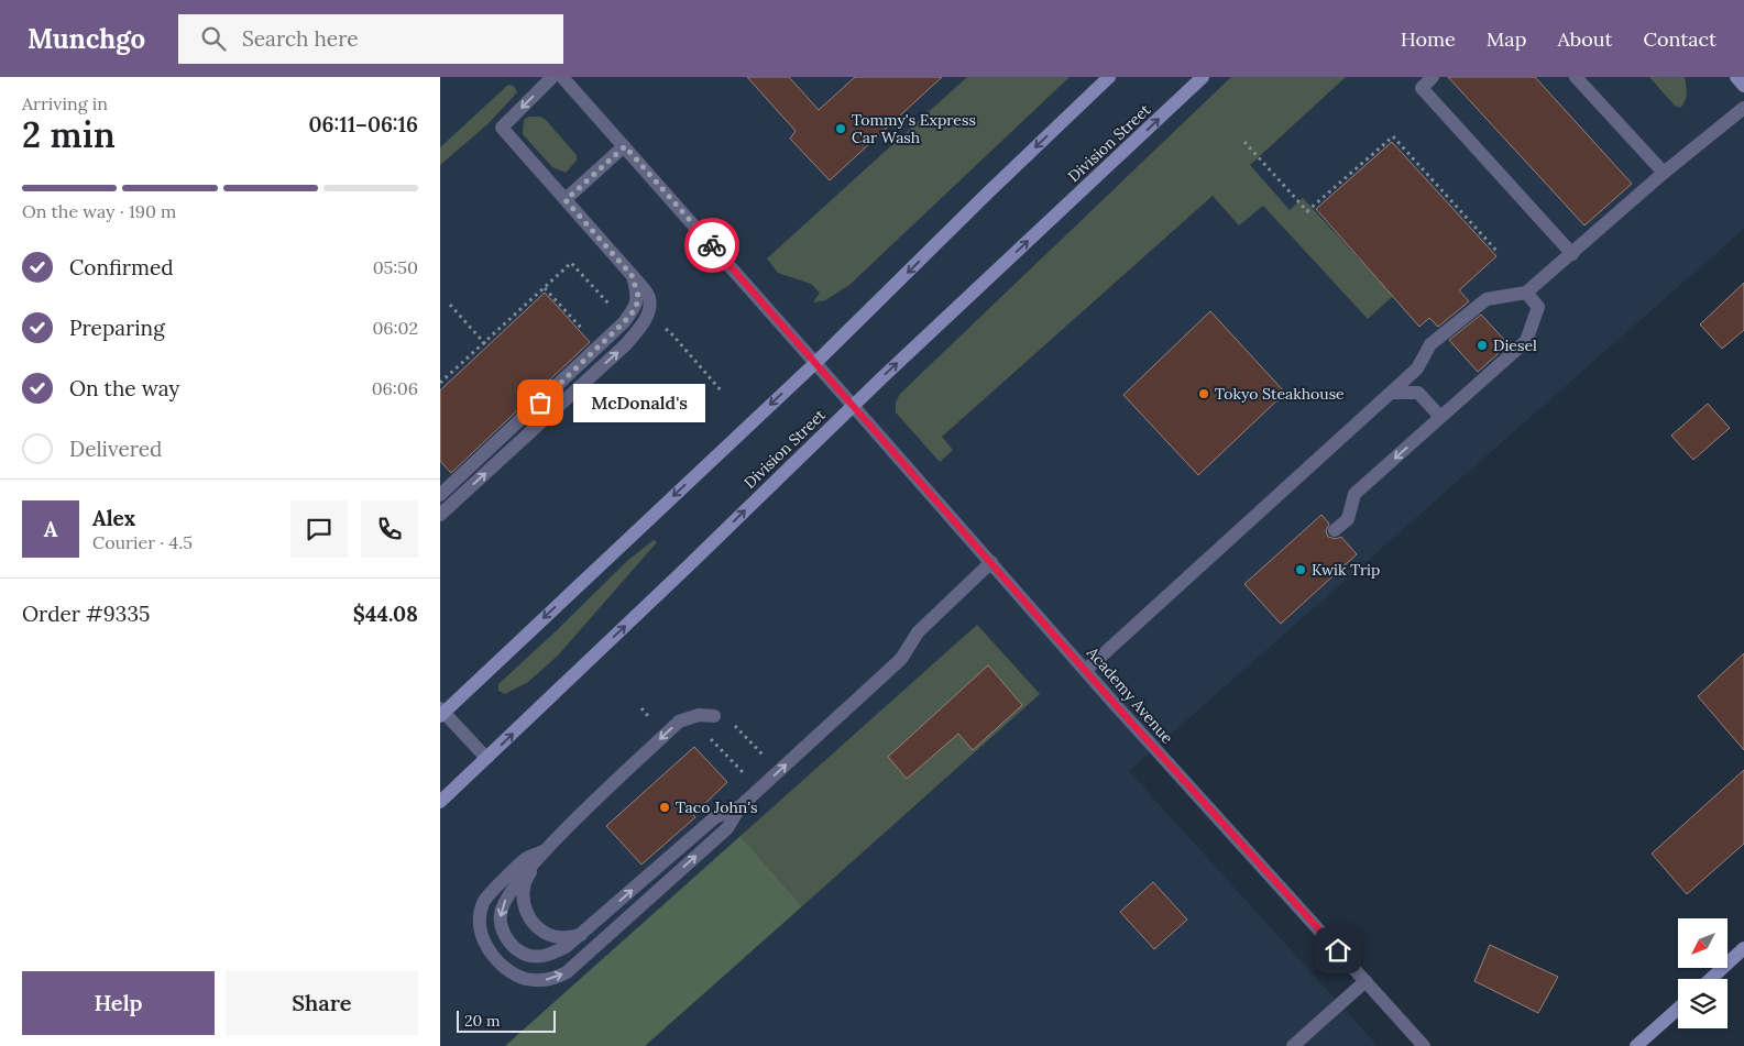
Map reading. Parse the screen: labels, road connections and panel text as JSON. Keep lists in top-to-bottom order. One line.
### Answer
{"streets":{"main road":["Division Street"],"street":["Academy Avenue"]},"crossings":[["Division Street","Academy Avenue"]],"places":["Tommy's Express Car Wash","Diesel","Tokyo Steakhouse","McDonald's","Kwik Trip","Taco John's"],"scale_bar":"20 m","north":"bottom left","page":{"header":"Munchgo","search":"Search here","nav":["Home","Map","About","Contact"],"heading":["2 min","Arriving in","06:11–06:16"],"panel":["Alex","Courier · 4.5","Order #9335","$44.08"],"bar":"On the way · 190 m","list":[["Confirmed","05:50"],["Preparing","06:02"],["On the way","06:06"],"Delivered"],"bubble":"McDonald's","round":"A","buttons":["Help","Share"],"scale":"20 m"}}
